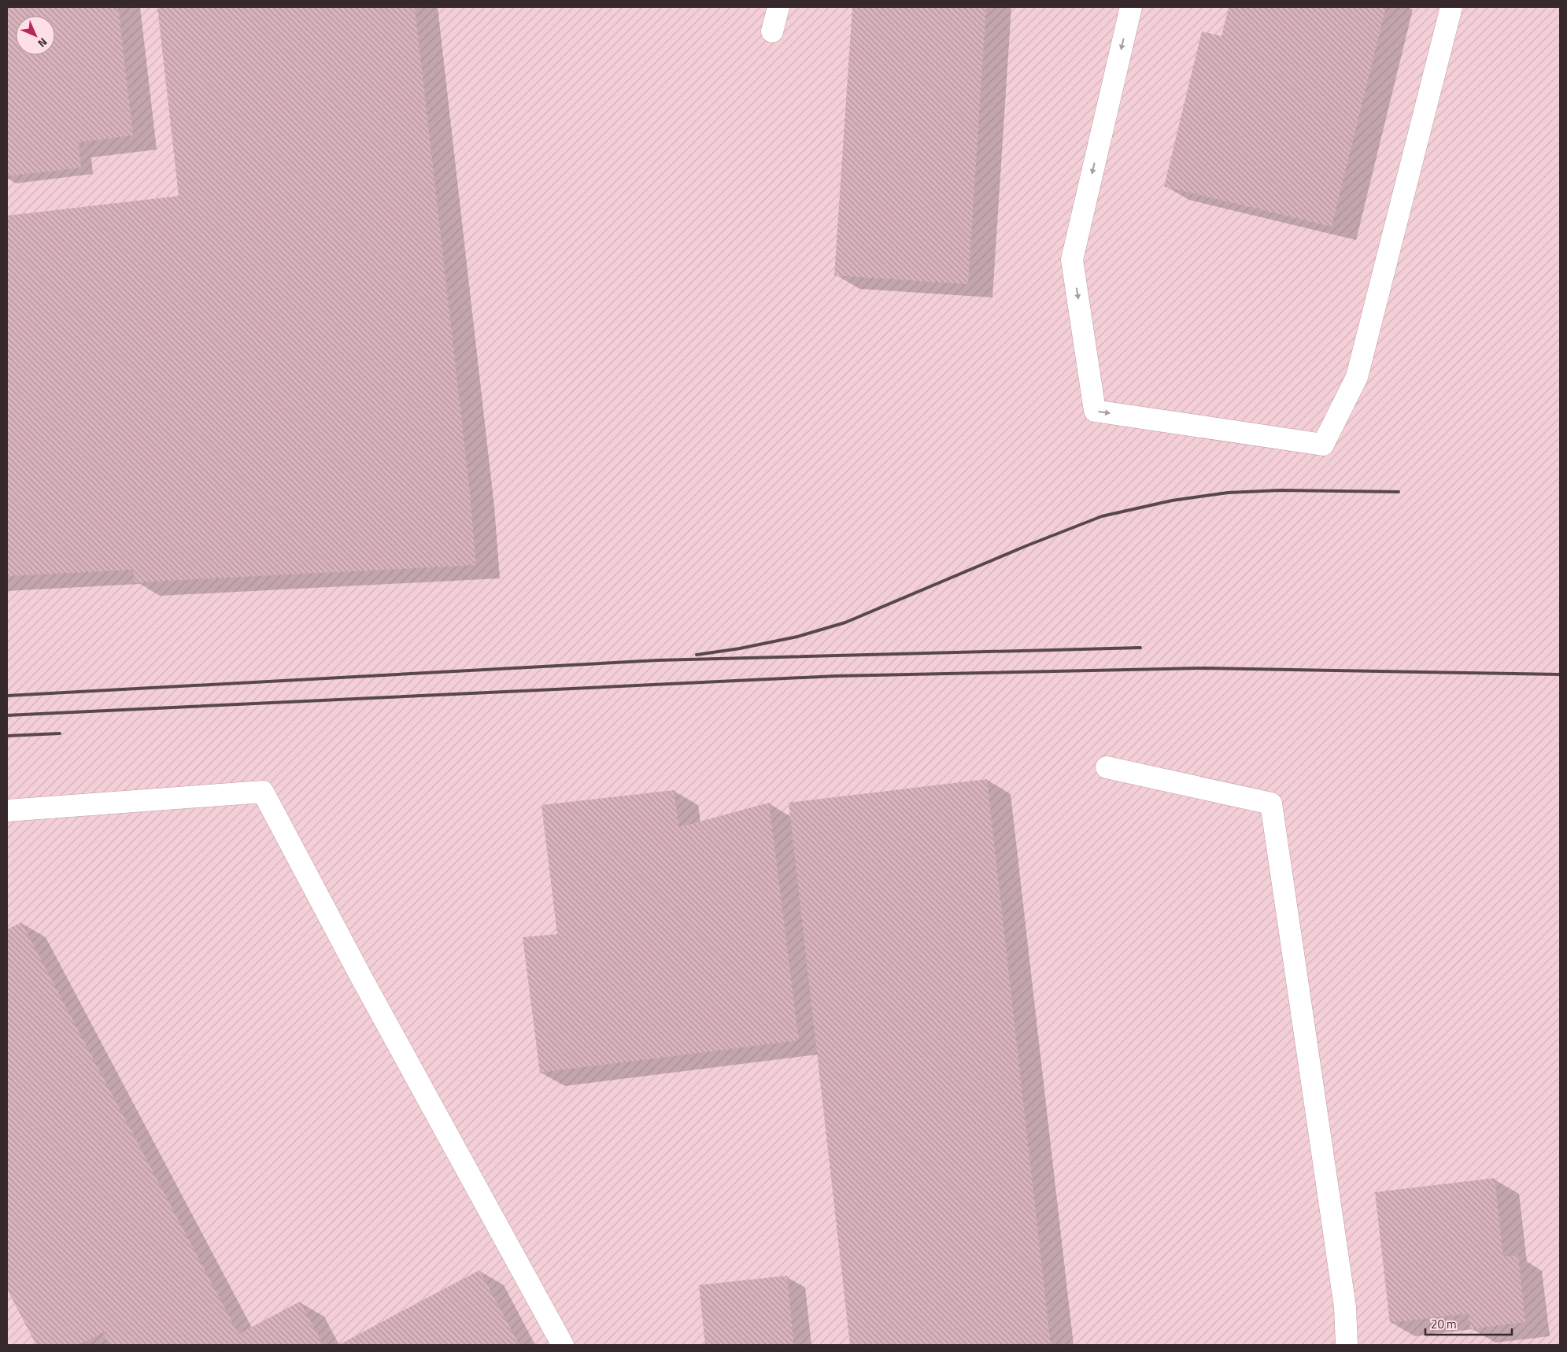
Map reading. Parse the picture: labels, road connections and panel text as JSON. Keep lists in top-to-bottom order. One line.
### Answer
{"scale_bar":"20 m","north":"bottom right"}
